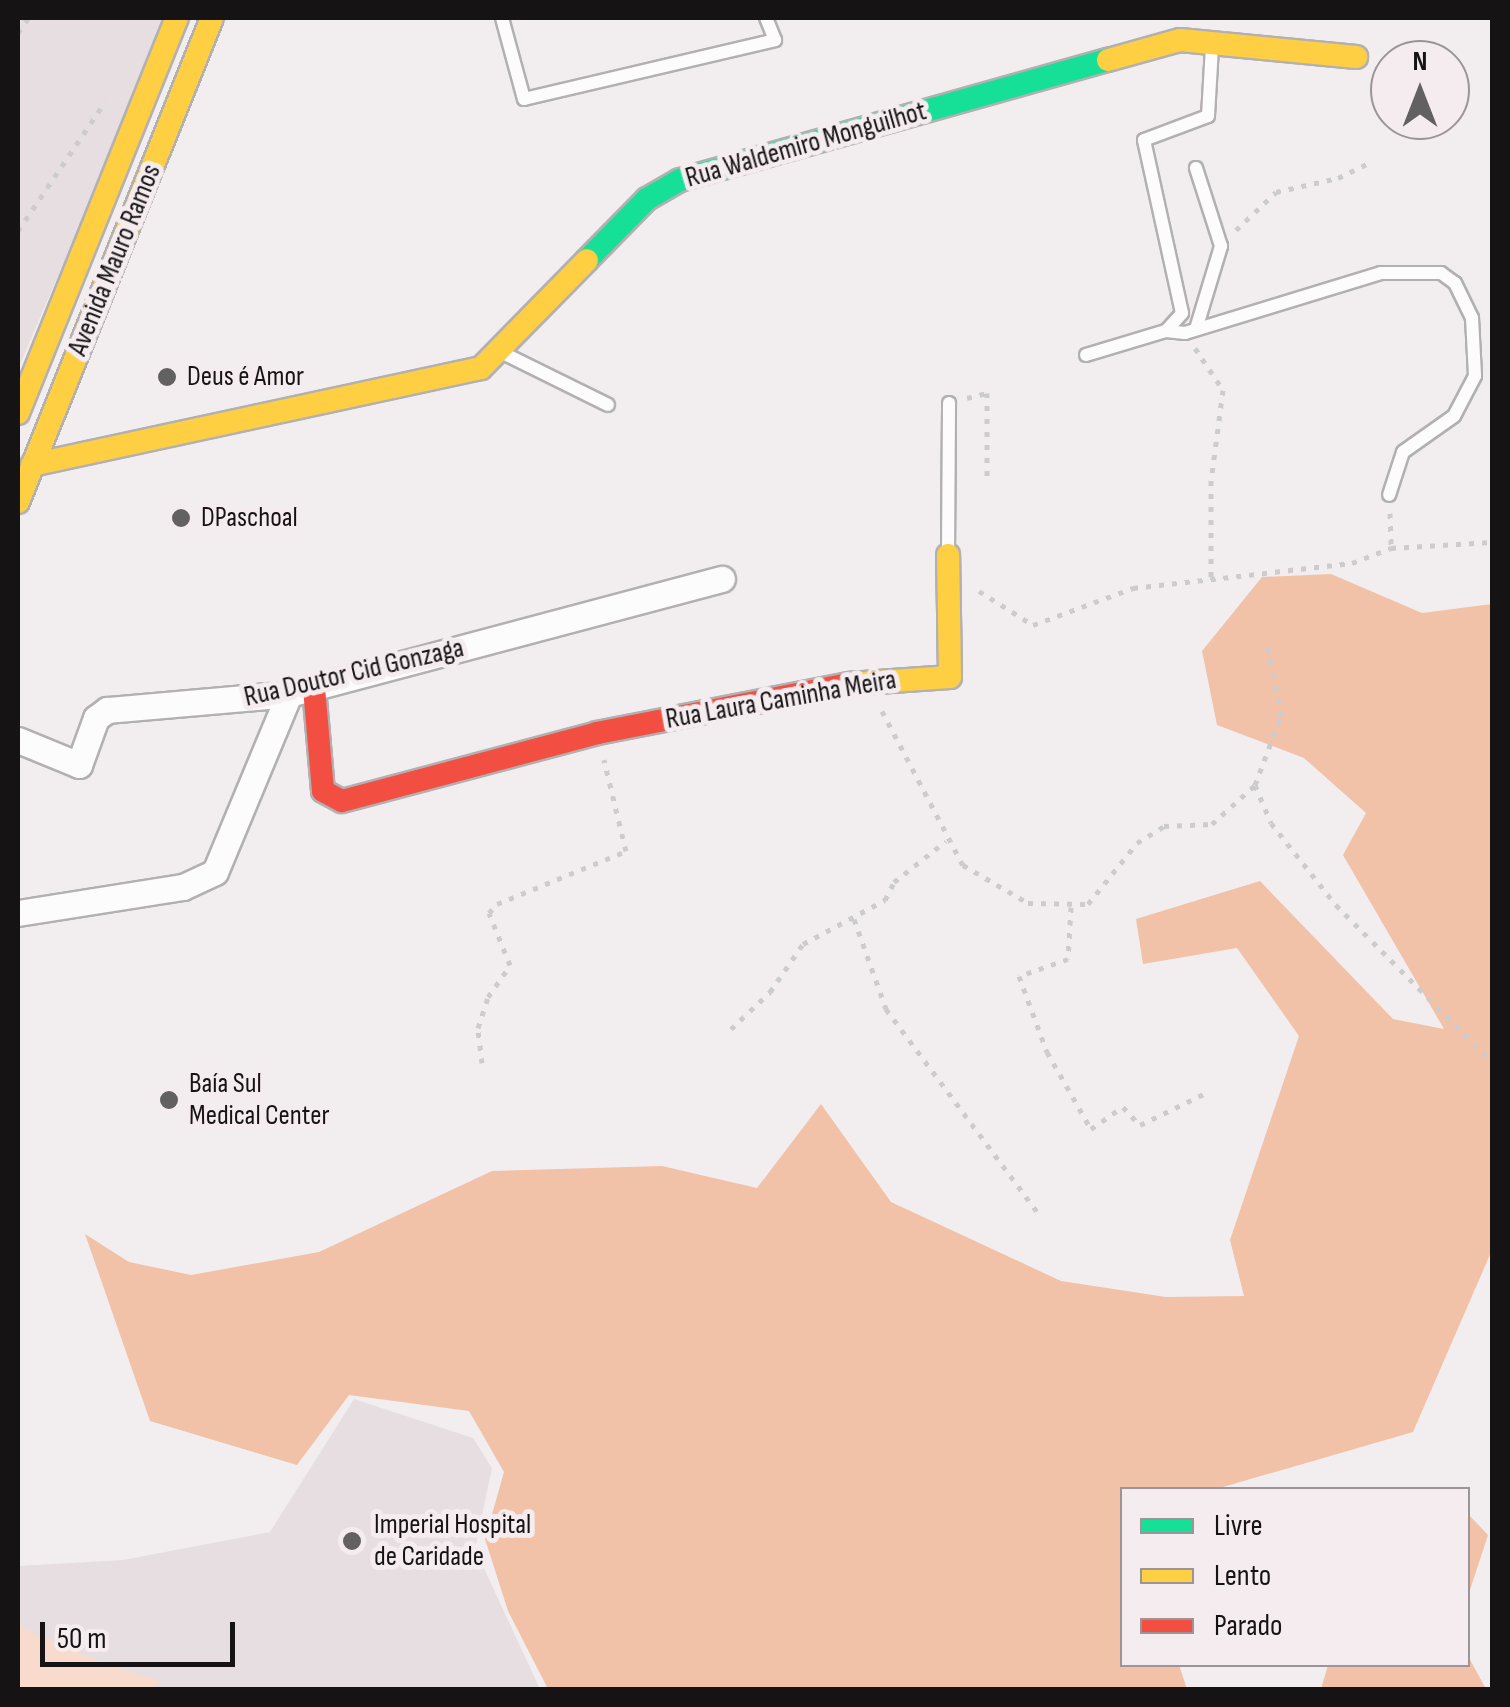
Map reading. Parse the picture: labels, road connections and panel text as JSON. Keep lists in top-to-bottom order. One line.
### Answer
{"streets":{"street":["Rua Waldemiro Monguilhot","Avenida Mauro Ramos","Rua Doutor Cid Gonzaga","Rua Laura Caminha Meira"]},"crossings":[["Rua Waldemiro Monguilhot","Avenida Mauro Ramos"],["Rua Doutor Cid Gonzaga","Rua Laura Caminha Meira"]],"places":["Deus é Amor","DPaschoal","Baía Sul Medical Center","Imperial Hospital de Caridade"],"legend":["Livre","Lento","Parado"],"scale_bar":"50 m","north":"top"}
